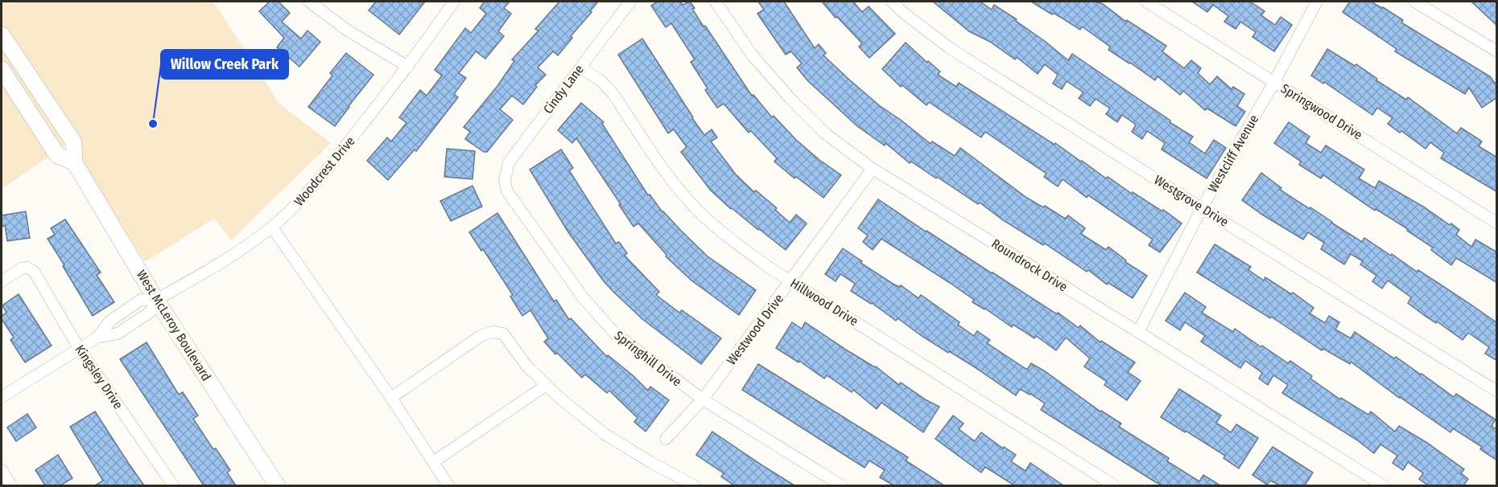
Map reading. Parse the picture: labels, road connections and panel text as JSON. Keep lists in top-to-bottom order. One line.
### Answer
{"streets":{"main road":["West McLeroy Boulevard"],"street":["Cindy Lane","Springwood Drive","Westcliff Avenue","Woodcrest Drive","Westgrove Drive","Roundrock Drive","Hillwood Drive","Westwood Drive","Springhill Drive","Kingsley Drive"]},"crossings":[["Cindy Lane","Hillwood Drive"],["Cindy Lane","Springhill Drive"],["Springwood Drive","Westcliff Avenue"],["Westcliff Avenue","Westgrove Drive"],["Westcliff Avenue","Roundrock Drive"],["Woodcrest Drive","West McLeroy Boulevard"],["Roundrock Drive","Westwood Drive"],["Hillwood Drive","Westwood Drive"],["Westwood Drive","Springhill Drive"]],"places":["Willow Creek Park"]}
